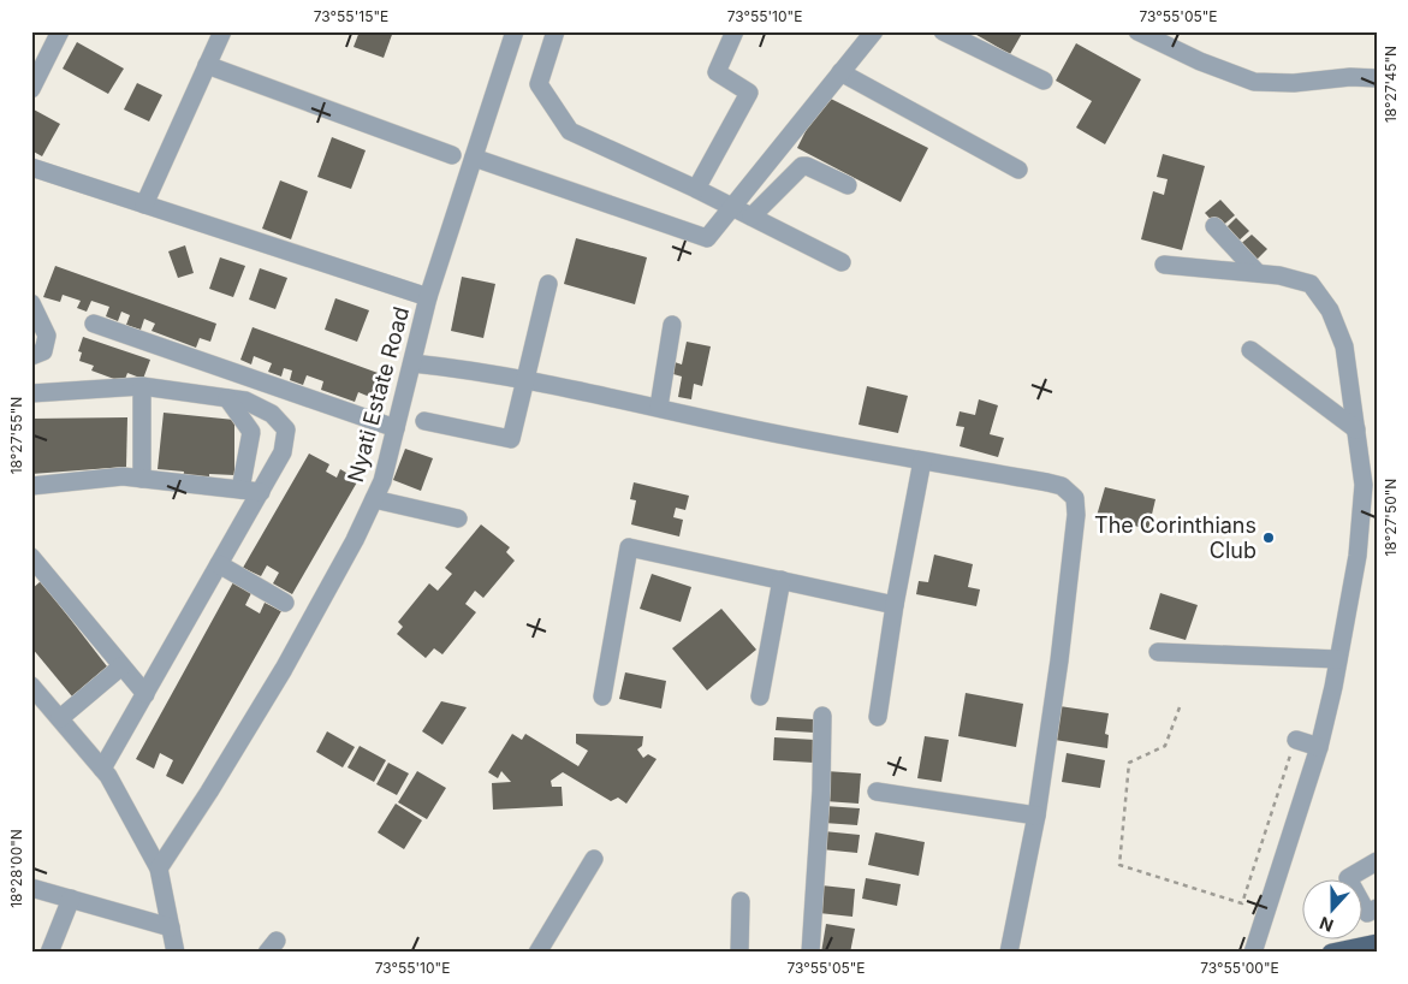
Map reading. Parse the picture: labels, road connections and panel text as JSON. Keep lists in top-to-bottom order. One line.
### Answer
{"streets":{"street":["Nyati Estate Road"]},"places":["The Corinthians Club"],"north":"bottom","coordinates":["73°55'15\"E","73°55'10\"E","73°55'05\"E","18°27'45\"N","18°27'55\"N","18°27'50\"N","18°28'00\"N","73°55'00\"E"]}
